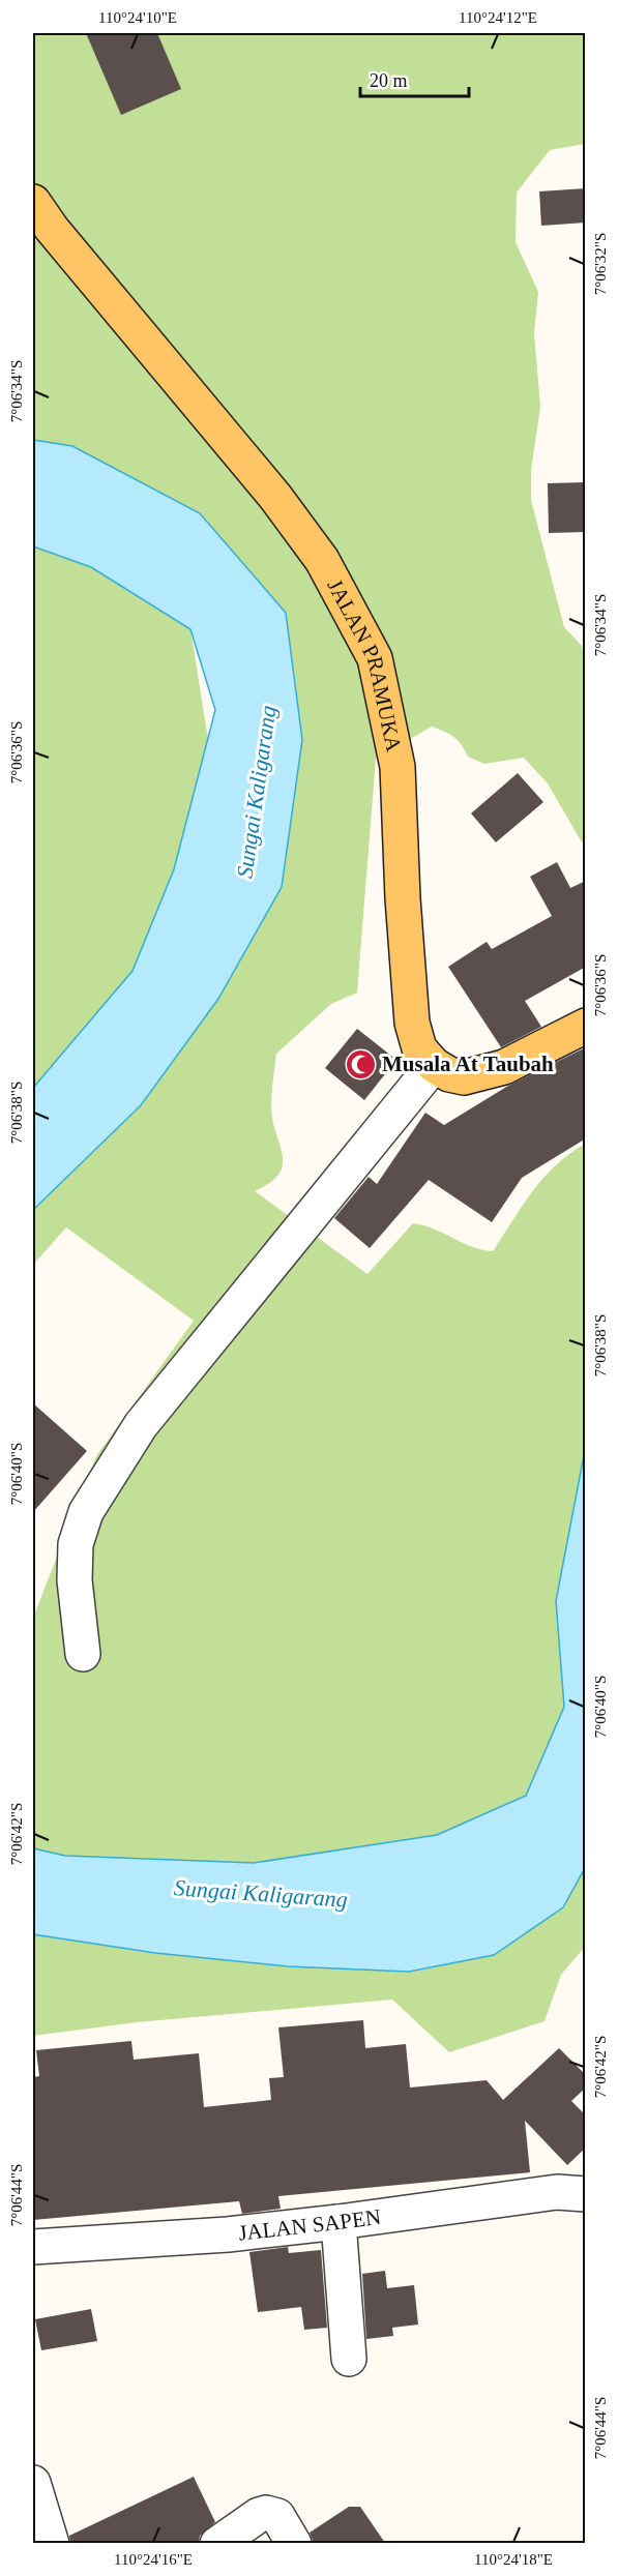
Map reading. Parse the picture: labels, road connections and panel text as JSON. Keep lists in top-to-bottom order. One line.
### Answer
{"streets":{"main road":["JALAN PRAMUKA"],"street":["JALAN SAPEN"]},"water":["Sungai Kaligarang"],"places":{"mosque":["Musala At Taubah"]},"scale_bar":"20 m","coordinates":["110°24'10\"E","110°24'12\"E","7°06'32\"S","7°06'34\"S","7°06'36\"S","7°06'38\"S","7°06'40\"S","7°06'42\"S","7°06'44\"S","110°24'16\"E","110°24'18\"E"]}
